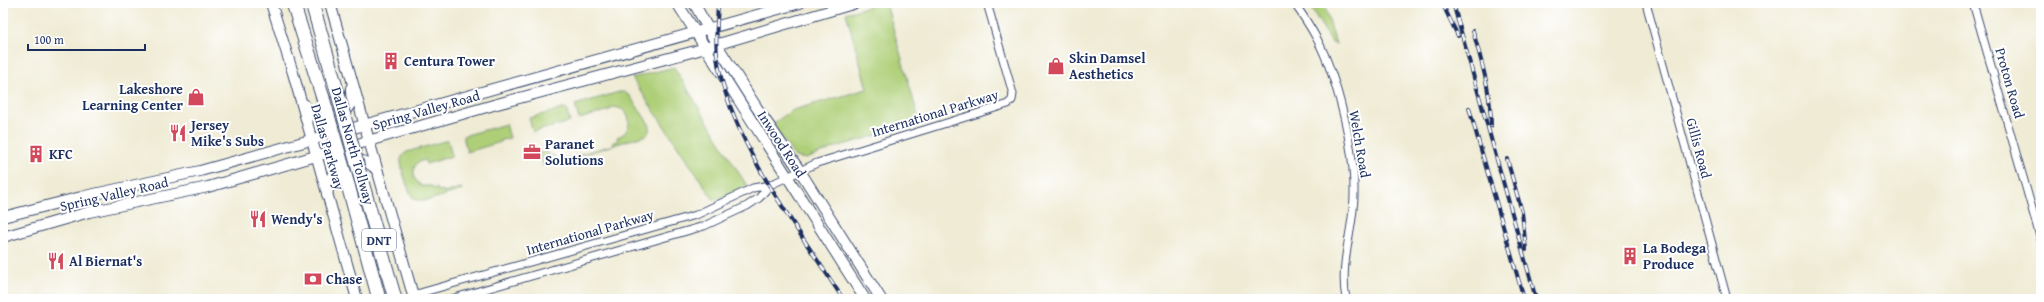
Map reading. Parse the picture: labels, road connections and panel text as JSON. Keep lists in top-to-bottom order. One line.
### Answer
{"streets":{"highway":["Dallas North Tollway","DNT"],"main road":["Spring Valley Road","Inwood Road","Dallas Parkway"],"street":["Proton Road","International Parkway","Welch Road","Gillis Road"]},"crossings":[["Spring Valley Road","Inwood Road"],["Spring Valley Road","Dallas Parkway"],["International Parkway","Inwood Road"]],"places":{"building":["Centura Tower","KFC","La Bodega Produce"],"shop":["Skin Damsel Aesthetics","Lakeshore Learning Center"],"restaurant":["Jersey Mike's Subs","Wendy's","Al Biernat's"],"office":["Paranet Solutions"],"bank":["Chase"]},"scale_bar":"100 m"}
